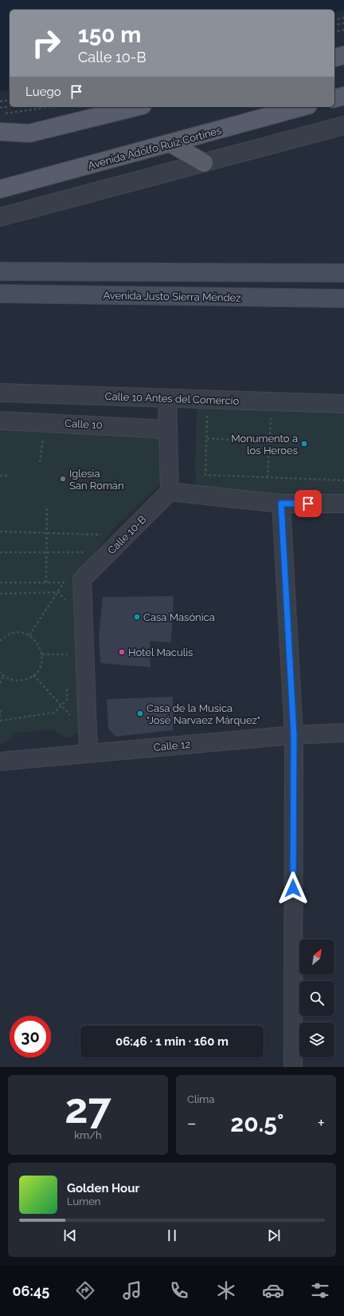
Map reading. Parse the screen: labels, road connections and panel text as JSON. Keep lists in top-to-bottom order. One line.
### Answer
{"streets":{"main road":["Avenida Adolfo Ruíz Cortines","Avenida Justo Sierra Méndez"],"street":["Calle 10 Antes del Comercio","Calle 10","Calle 10-B","Calle 12"]},"crossings":[["Calle 10-B","Calle 12"]],"places":["Monumento a los Heroes","Iglesia San Román","Casa Masónica","Hotel Maculis","Casa de la Musica \"José Narvaez Márquez\""],"north":"top right","page":{"turn":["150 m","Calle 10-B"],"then":"Luego","limit":"30","trip":"06:46 · 1 min · 160 m","tile":[["27","km/h"],"Clima"],"heat":["−","20.5°","+"],"song":["Golden Hour","Lumen"],"tabs":"06:45"}}
